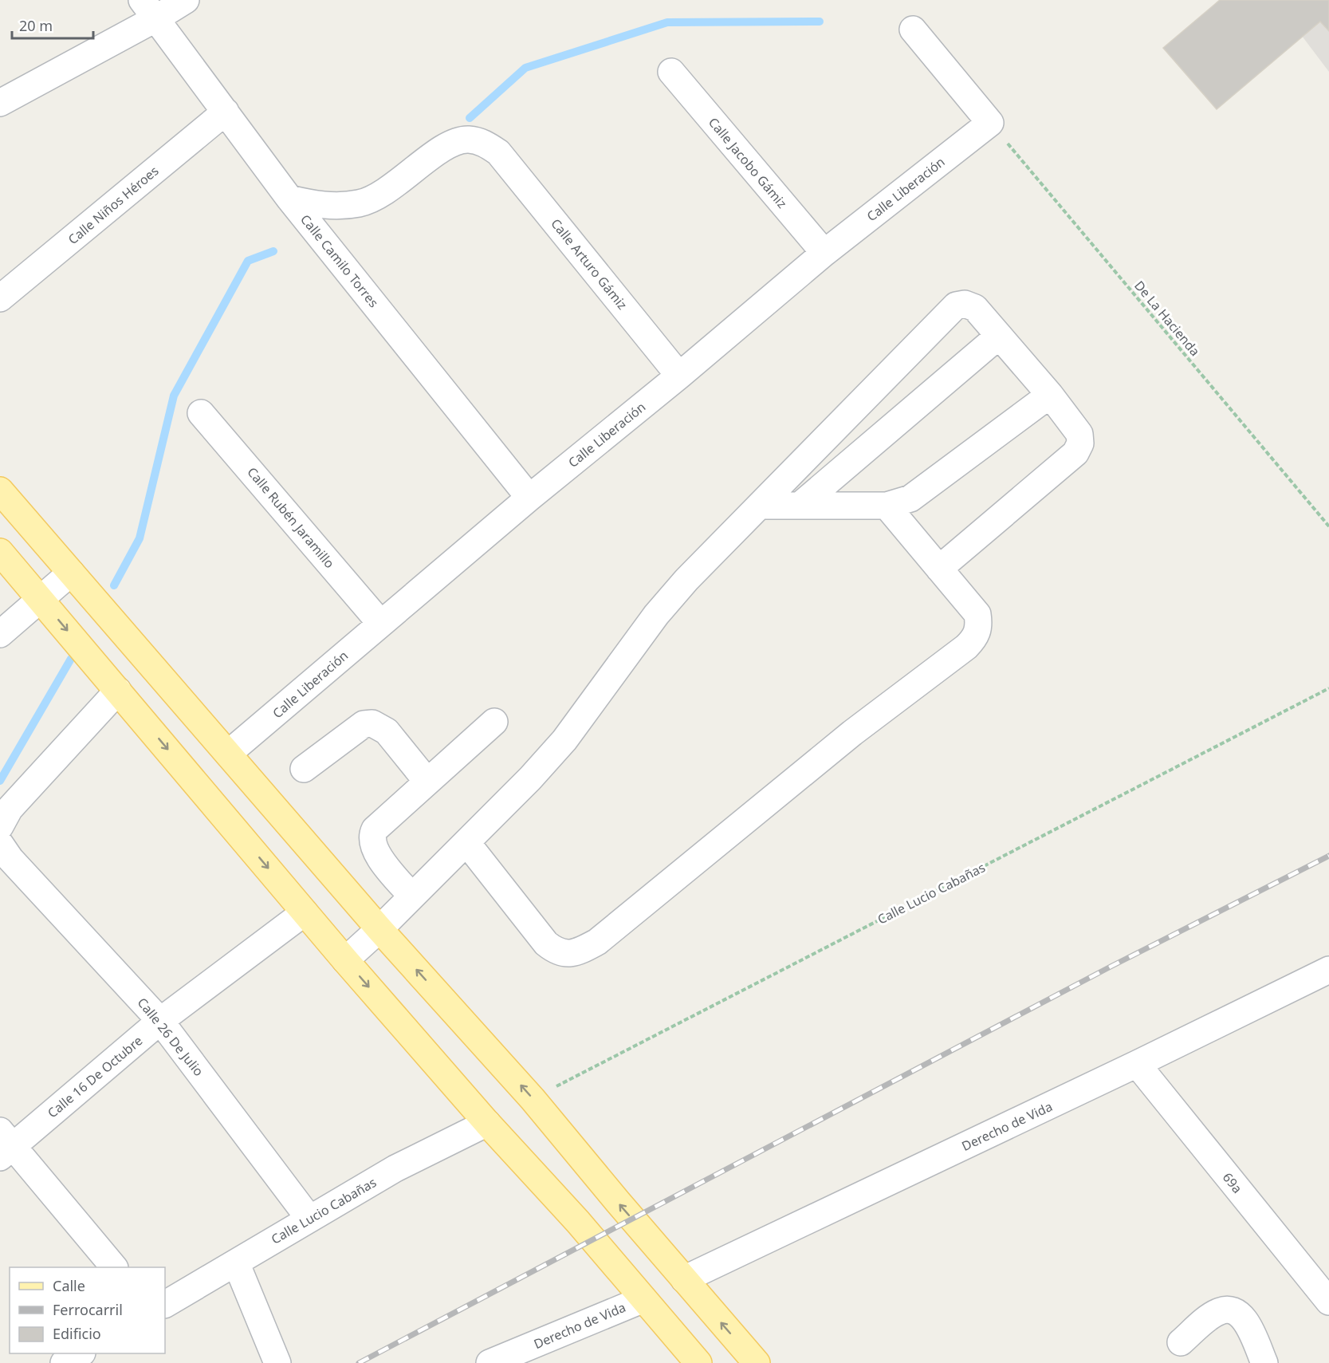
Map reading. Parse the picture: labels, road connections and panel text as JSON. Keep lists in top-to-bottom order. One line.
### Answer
{"streets":{"street":["Calle Jacobo Gámiz","Calle Liberación","Calle Niños Héroes","Calle Camilo Torres","Calle Arturo Gámiz","Calle Rubén Jaramillo","Calle Lucio Cabañas","Calle 26 De Julio","Calle 16 De Octubre","Derecho de Vida","69a"],"path":["De La Hacienda"]},"crossings":[["Calle Jacobo Gámiz","Calle Liberación"],["Calle Liberación","Calle Camilo Torres"],["Calle Liberación","Calle Arturo Gámiz"],["Calle Liberación","De La Hacienda"],["Calle Liberación","Calle Rubén Jaramillo"],["Calle Niños Héroes","Calle Camilo Torres"],["Calle Camilo Torres","Calle Arturo Gámiz"],["Calle Lucio Cabañas","Calle 26 De Julio"],["Calle 26 De Julio","Calle 16 De Octubre"],["Derecho de Vida","69a"]],"legend":["Calle","Ferrocarril","Edificio"],"scale_bar":"20 m"}
